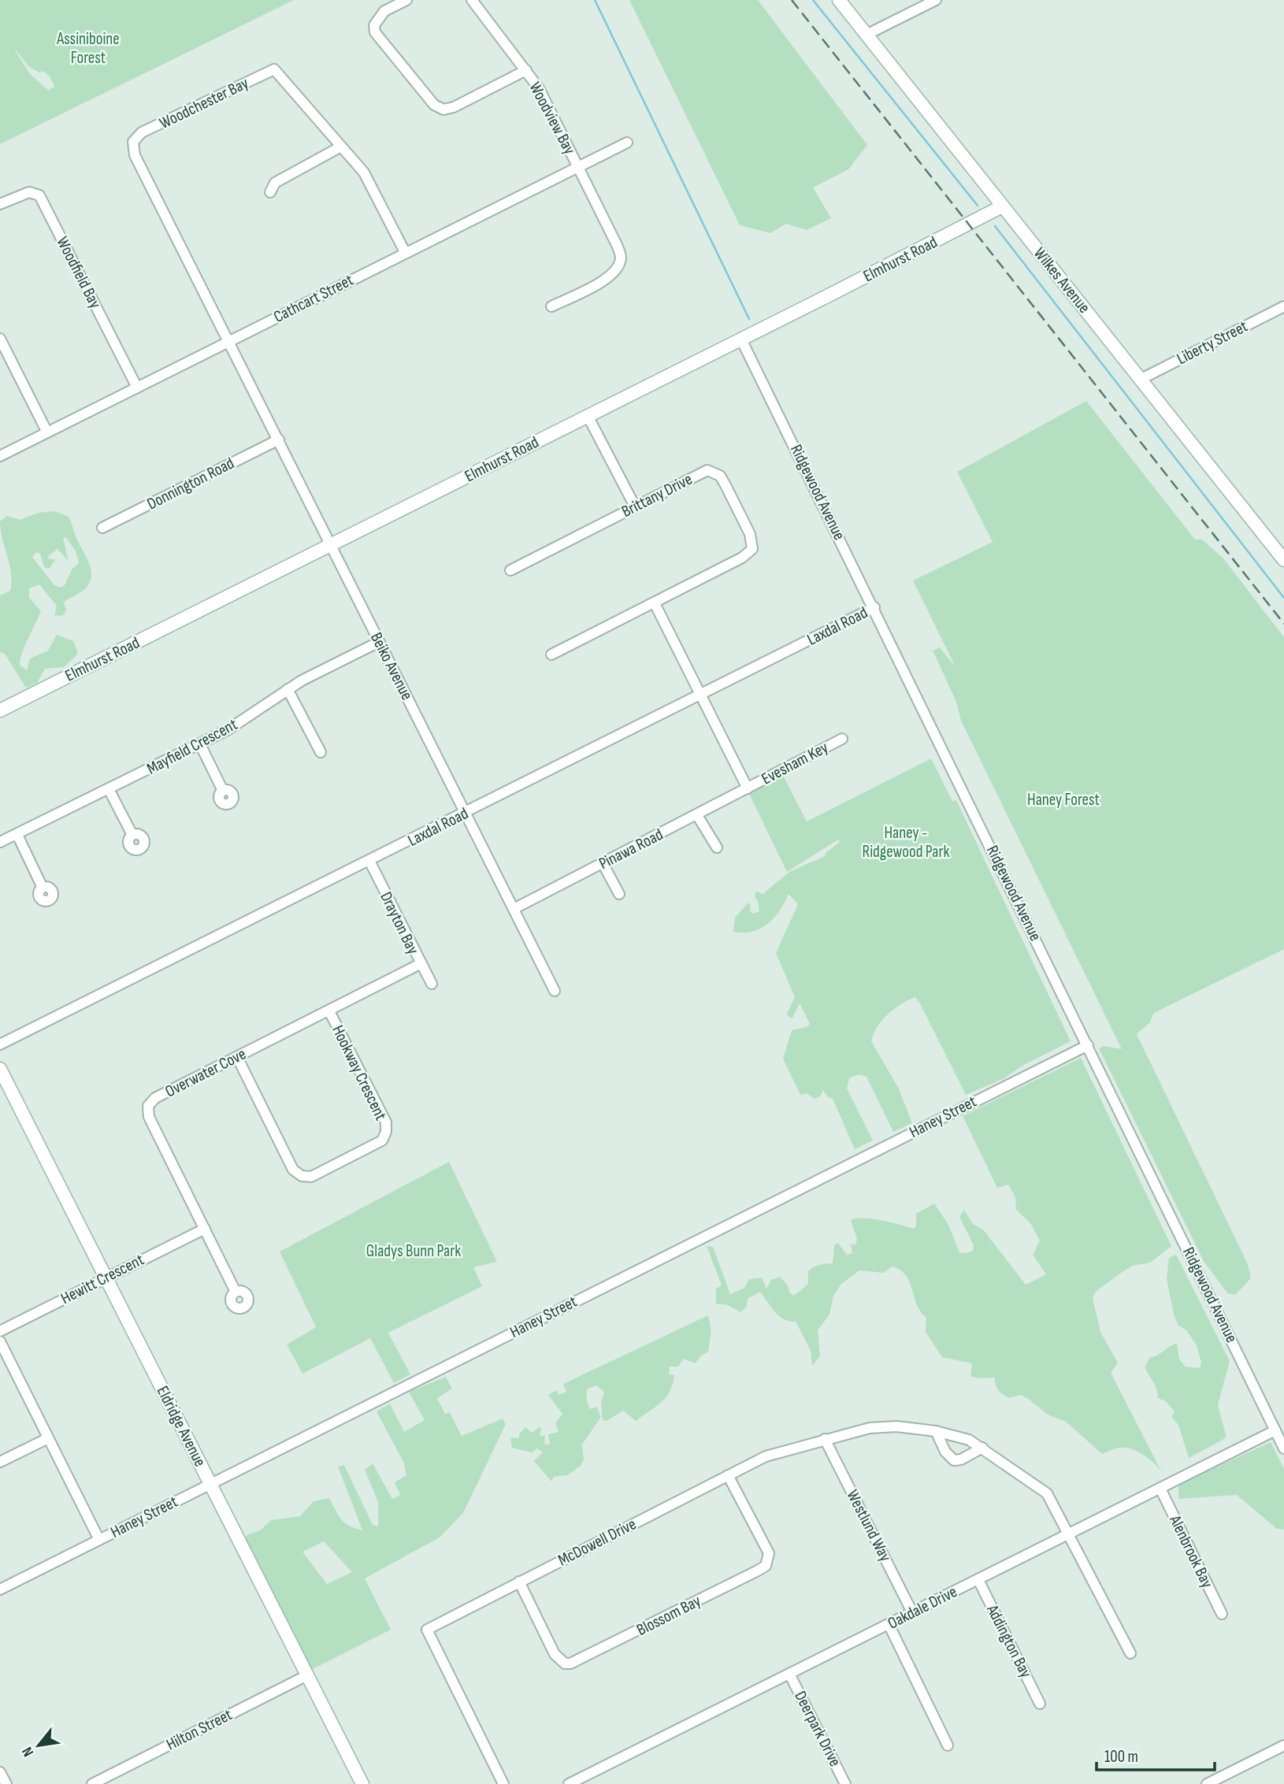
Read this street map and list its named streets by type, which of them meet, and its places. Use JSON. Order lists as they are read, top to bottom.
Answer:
{
  "streets": {
    "street": [
      "Woodchester Bay",
      "Woodview Bay",
      "Elmhurst Road",
      "Woodfield Bay",
      "Wilkes Avenue",
      "Cathcart Street",
      "Liberty Street",
      "Donnington Road",
      "Ridgewood Avenue",
      "Brittany Drive",
      "Laxdal Road",
      "Beiko Avenue",
      "Mayfield Crescent",
      "Evesham Key",
      "Pinawa Road",
      "Drayton Bay",
      "Overwater Cove",
      "Hookway Crescent",
      "Haney Street",
      "Hewitt Crescent",
      "Eldridge Avenue",
      "Westlund Way",
      "McDowell Drive",
      "Alenbrook Bay",
      "Oakdale Drive",
      "Blossom Bay",
      "Addington Bay",
      "Deerpark Drive",
      "Hilton Street"
    ]
  },
  "crossings": [
    ["Woodchester Bay", "Cathcart Street"],
    ["Woodchester Bay", "Beiko Avenue"],
    ["Woodview Bay", "Cathcart Street"],
    ["Elmhurst Road", "Wilkes Avenue"],
    ["Elmhurst Road", "Ridgewood Avenue"],
    ["Elmhurst Road", "Beiko Avenue"],
    ["Woodfield Bay", "Cathcart Street"],
    ["Wilkes Avenue", "Liberty Street"],
    ["Cathcart Street", "Beiko Avenue"],
    ["Donnington Road", "Beiko Avenue"],
    ["Ridgewood Avenue", "Laxdal Road"],
    ["Ridgewood Avenue", "Haney Street"],
    ["Ridgewood Avenue", "Oakdale Drive"],
    ["Laxdal Road", "Beiko Avenue"],
    ["Laxdal Road", "Drayton Bay"],
    ["Beiko Avenue", "Mayfield Crescent"],
    ["Beiko Avenue", "Pinawa Road"],
    ["Evesham Key", "Pinawa Road"],
    ["Drayton Bay", "Overwater Cove"],
    ["Overwater Cove", "Hookway Crescent"],
    ["Overwater Cove", "Hewitt Crescent"],
    ["Haney Street", "Eldridge Avenue"],
    ["Hewitt Crescent", "Eldridge Avenue"],
    ["Eldridge Avenue", "Hilton Street"],
    ["Westlund Way", "McDowell Drive"],
    ["Westlund Way", "Oakdale Drive"],
    ["McDowell Drive", "Oakdale Drive"],
    ["McDowell Drive", "Blossom Bay"],
    ["Alenbrook Bay", "Oakdale Drive"],
    ["Oakdale Drive", "Addington Bay"],
    ["Oakdale Drive", "Deerpark Drive"]
  ],
  "parks": [
    "Assiniboine Forest",
    "Haney Forest",
    "Haney - Ridgewood Park",
    "Gladys Bunn Park"
  ],
  "scale_bar": "100 m",
  "north": "bottom left"
}
